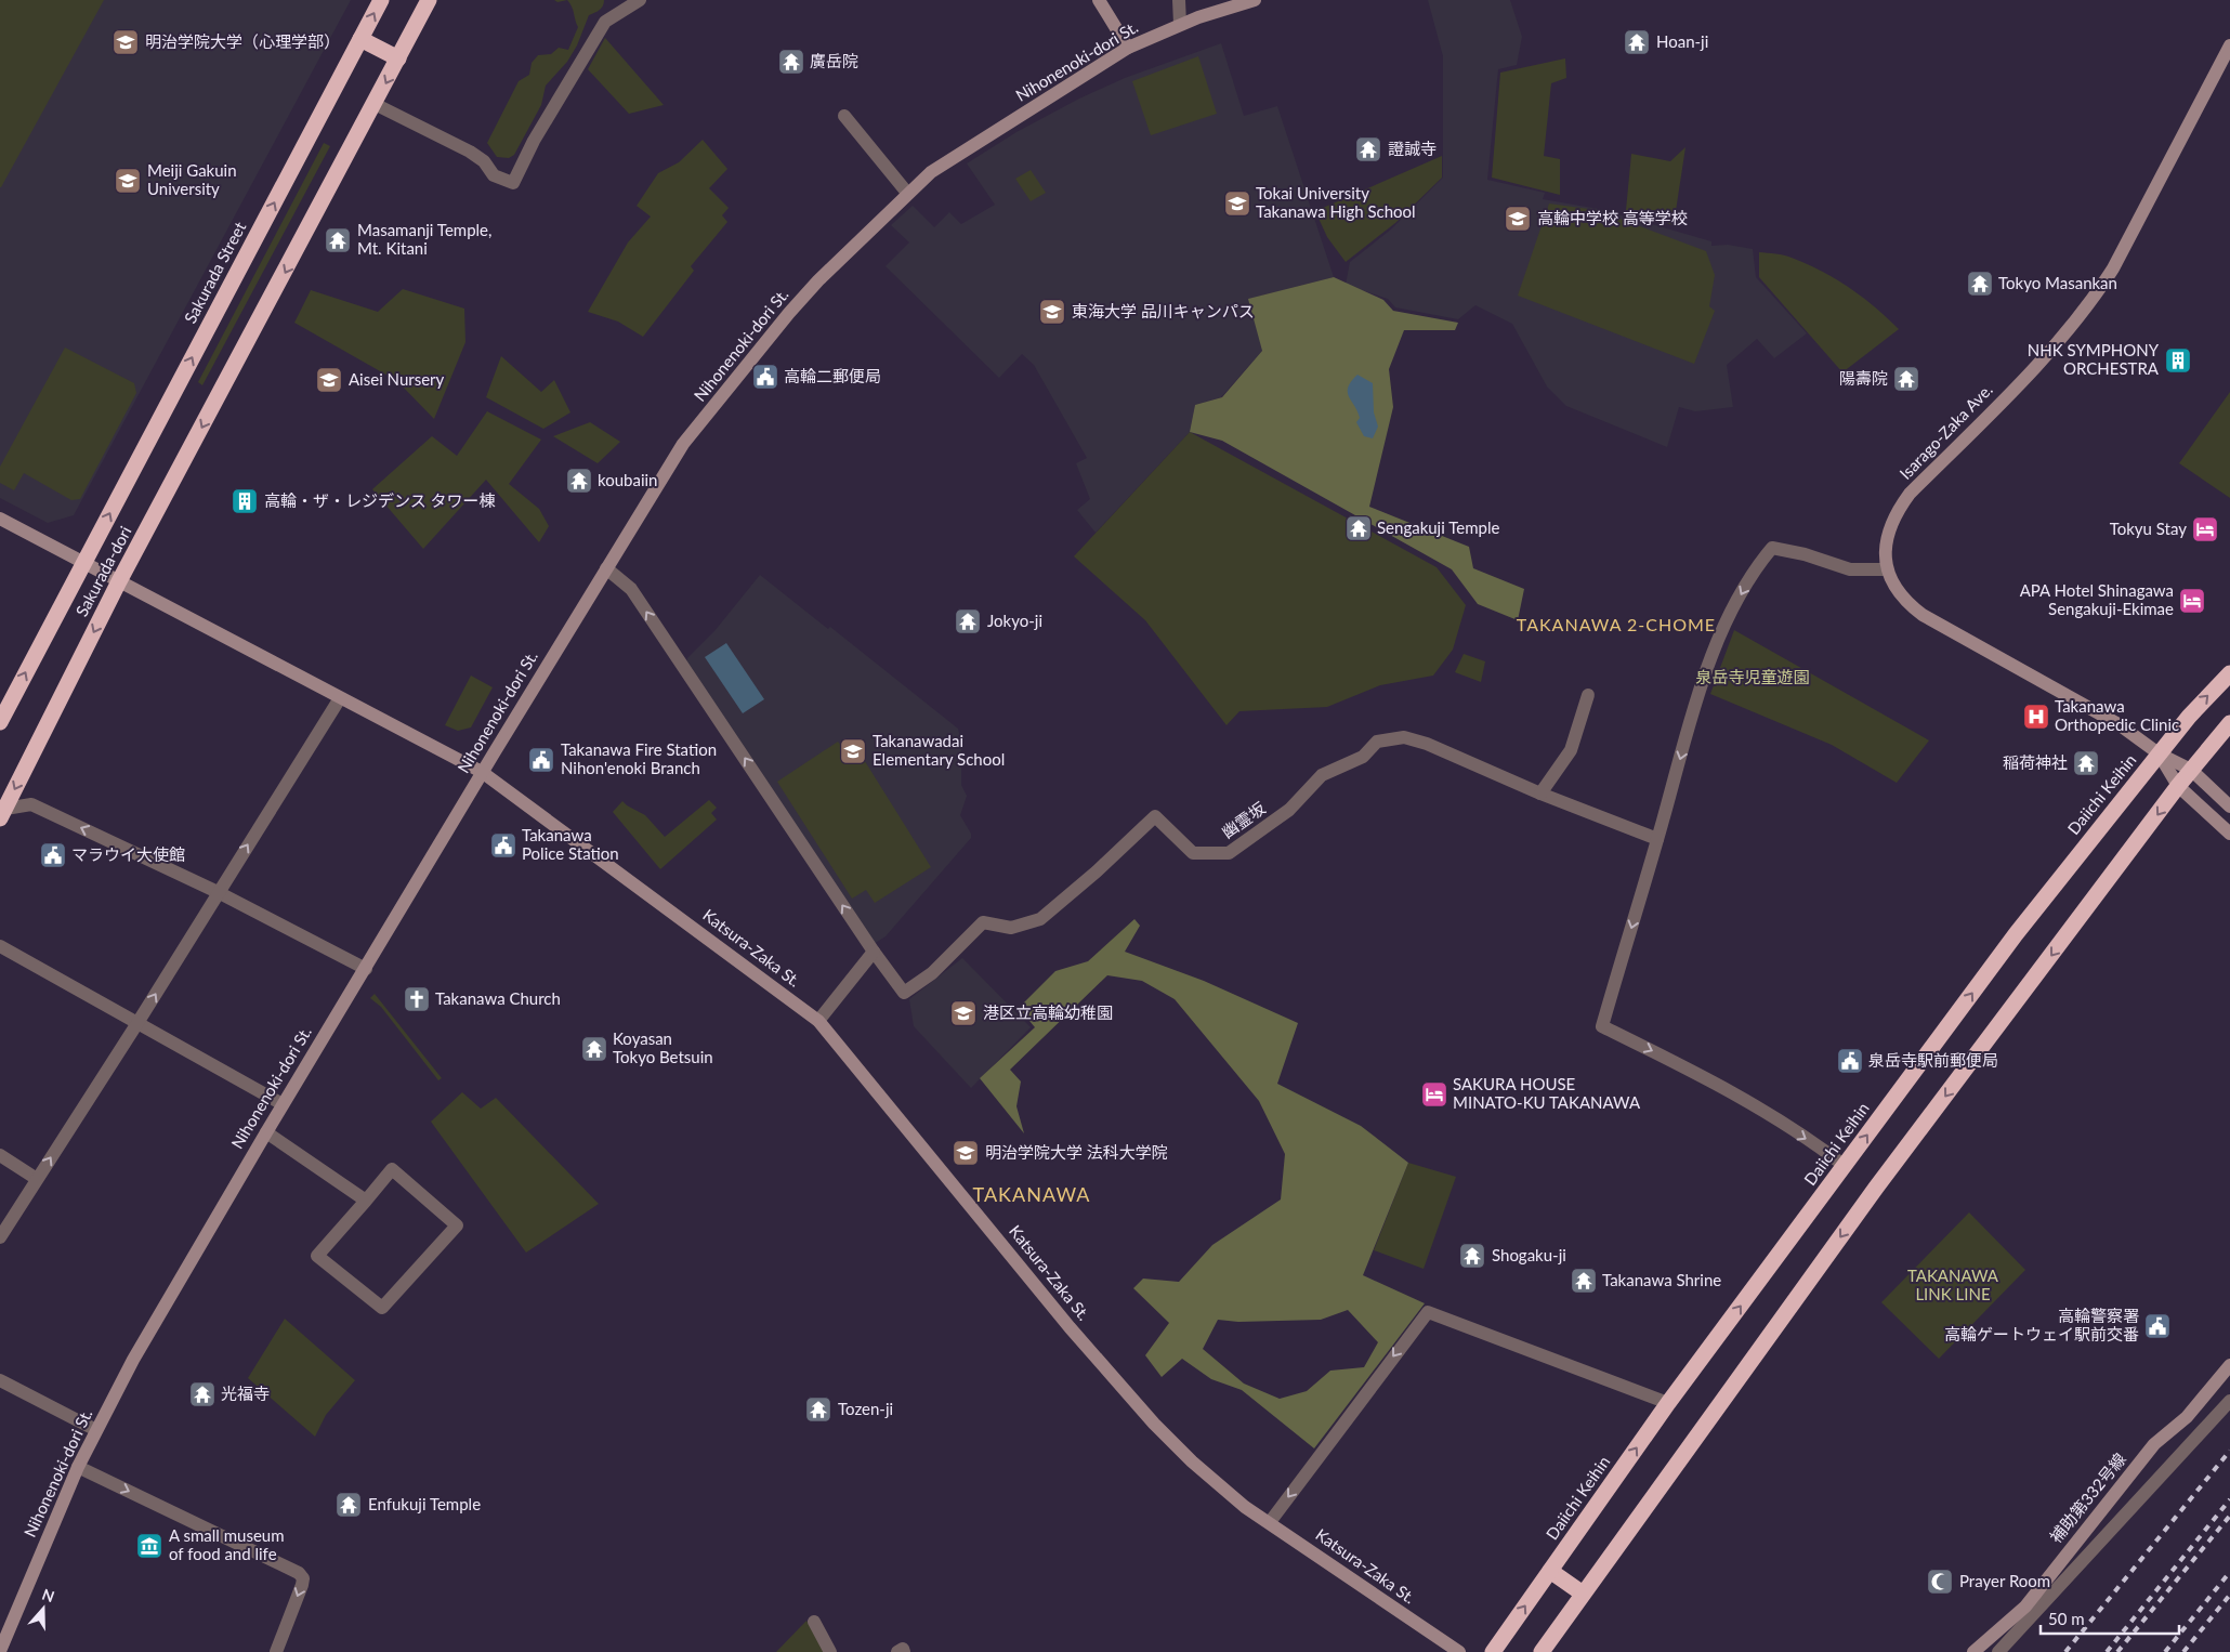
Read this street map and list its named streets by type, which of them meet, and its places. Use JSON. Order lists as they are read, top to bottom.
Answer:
{
  "streets": {
    "highway": ["Sakurada Street", "Sakurada-dori", "Daiichi Keihin"],
    "street": [
      "Nihonenoki-dori St.",
      "Isarago-Zaka Ave.",
      "幽霊坂",
      "Katsura-Zaka St.",
      "補助第332号線"
    ]
  },
  "crossings": [
    ["Nihonenoki-dori St.", "Katsura-Zaka St."],
    ["Sakurada Street", "Sakurada-dori"],
    ["Sakurada Street", "Katsura-Zaka St."],
    ["Isarago-Zaka Ave.", "Daiichi Keihin"],
    ["Sakurada-dori", "Katsura-Zaka St."]
  ],
  "one_way": ["Sakurada Street"],
  "districts": ["TAKANAWA 2-CHOME", "TAKANAWA"],
  "parks": ["泉岳寺児童遊園", "TAKANAWA LINK LINE"],
  "places": {
    "school or university": [
      "明治学院大学（心理学部）",
      "Meiji Gakuin University",
      "Tokai University Takanawa High School",
      "高輪中学校 高等学校",
      "東海大学 品川キャンパス",
      "Aisei Nursery",
      "Takanawadai Elementary School",
      "港区立高輪幼稚園",
      "明治学院大学 法科大学院"
    ],
    "temple": [
      "Hoan-ji",
      "廣岳院",
      "證誠寺",
      "Masamanji Temple, Mt. Kitani",
      "Tokyo Masankan",
      "陽壽院",
      "koubaiin",
      "Sengakuji Temple",
      "Jokyo-ji",
      "稲荷神社",
      "Koyasan Tokyo Betsuin",
      "Shogaku-ji",
      "Takanawa Shrine",
      "光福寺",
      "Tozen-ji",
      "Enfukuji Temple"
    ],
    "building": ["NHK SYMPHONY ORCHESTRA", "高輪・ザ・レジデンス タワー棟"],
    "public building": [
      "高輪二郵便局",
      "Takanawa Fire Station Nihon'enoki Branch",
      "Takanawa Police Station",
      "マラウイ大使館",
      "泉岳寺駅前郵便局",
      "高輪警察署 高輪ゲートウェイ駅前交番"
    ],
    "hotel": ["Tokyu Stay", "APA Hotel Shinagawa Sengakuji-Ekimae", "SAKURA HOUSE MINATO-KU TAKANAWA"],
    "hospital": ["Takanawa Orthopedic Clinic"],
    "church": ["Takanawa Church"],
    "museum": ["A small museum of food and life"],
    "mosque": ["Prayer Room"]
  },
  "scale_bar": "50 m",
  "north": "top"
}
